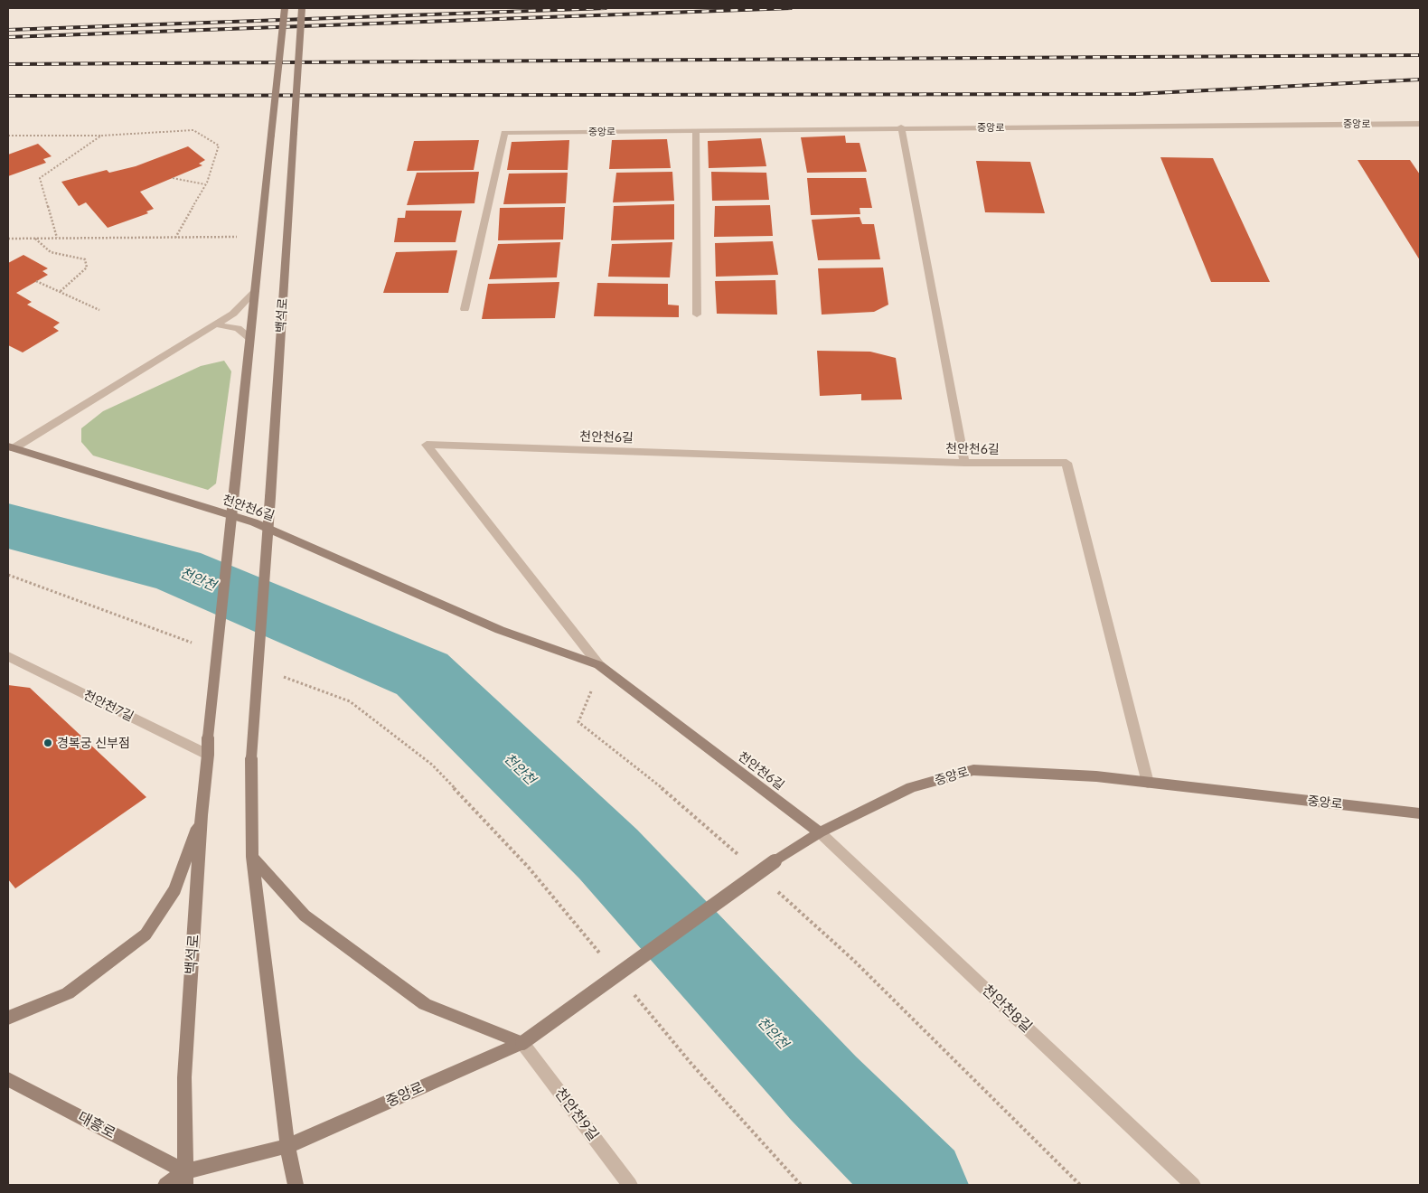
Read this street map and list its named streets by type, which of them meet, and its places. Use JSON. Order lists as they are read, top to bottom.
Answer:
{
  "streets": {
    "main road": [
      "중앙로",
      "백석로",
      "천안천6길",
      "대흥로"
    ],
    "street": ["천안천7길", "천안천8길", "천안천9길"]
  },
  "crossings": [
    ["중앙로", "백석로"],
    ["중앙로", "천안천6길"],
    ["중앙로", "천안천8길"],
    ["중앙로", "천안천9길"],
    ["중앙로", "대흥로"],
    ["백석로", "천안천7길"],
    ["백석로", "대흥로"],
    ["천안천6길", "천안천8길"]
  ],
  "water": ["천안천"],
  "places": ["경복궁 신부점"]
}
